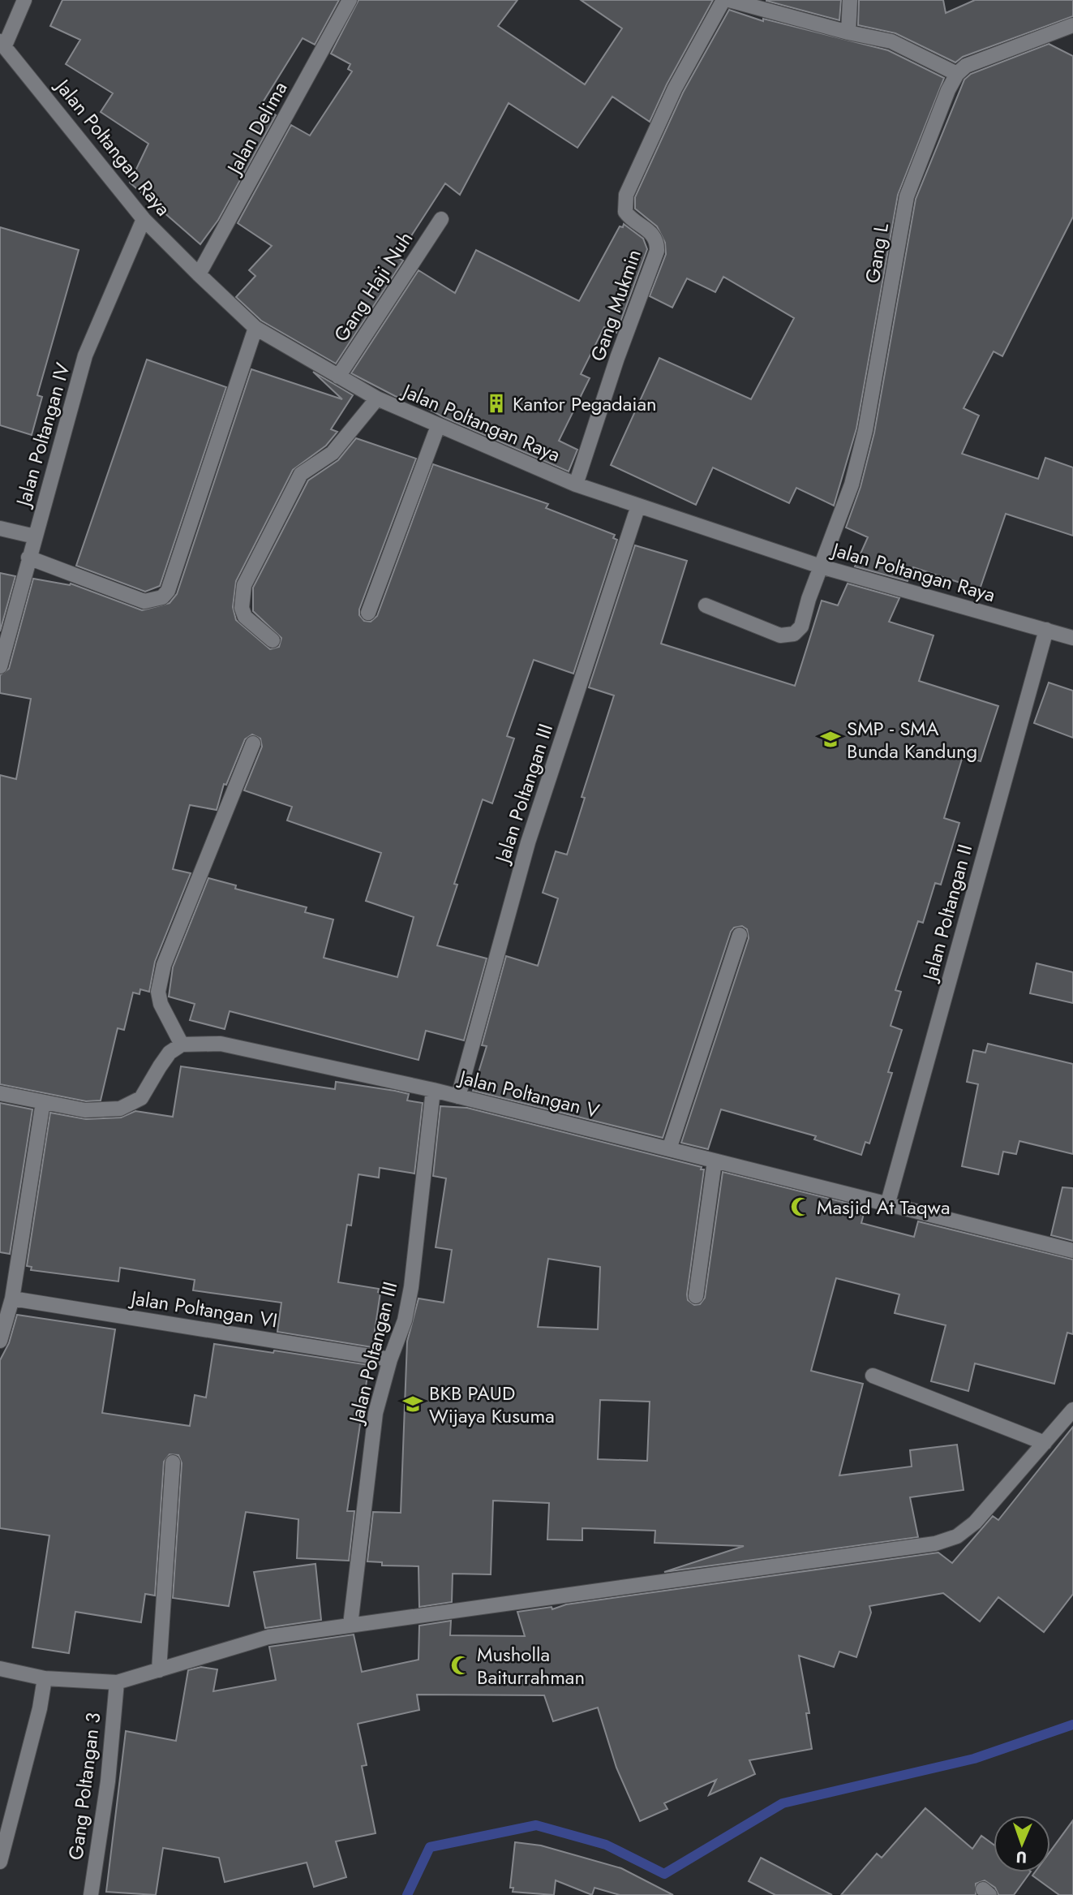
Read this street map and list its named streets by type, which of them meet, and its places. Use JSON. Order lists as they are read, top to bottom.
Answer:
{
  "streets": {
    "street": [
      "Jalan Delima",
      "Jalan Poltangan Raya",
      "Gang L",
      "Gang Haji Nuh",
      "Gang Mukmin",
      "Jalan Poltangan IV",
      "Jalan Poltangan III",
      "Jalan Poltangan II",
      "Jalan Poltangan V",
      "Jalan Poltangan VI",
      "Gang Poltangan 3"
    ]
  },
  "crossings": [
    ["Jalan Delima", "Jalan Poltangan Raya"],
    ["Jalan Poltangan Raya", "Gang L"],
    ["Jalan Poltangan Raya", "Gang Haji Nuh"],
    ["Jalan Poltangan Raya", "Gang Mukmin"],
    ["Jalan Poltangan Raya", "Jalan Poltangan IV"],
    ["Jalan Poltangan Raya", "Jalan Poltangan III"],
    ["Jalan Poltangan Raya", "Jalan Poltangan II"],
    ["Jalan Poltangan III", "Jalan Poltangan V"],
    ["Jalan Poltangan III", "Jalan Poltangan VI"],
    ["Jalan Poltangan II", "Jalan Poltangan V"]
  ],
  "places": {
    "building": ["Kantor Pegadaian"],
    "school or university": ["SMP - SMA Bunda Kandung", "BKB PAUD Wijaya Kusuma"],
    "mosque": ["Masjid At Taqwa", "Musholla Baiturrahman"]
  },
  "north": "bottom"
}
